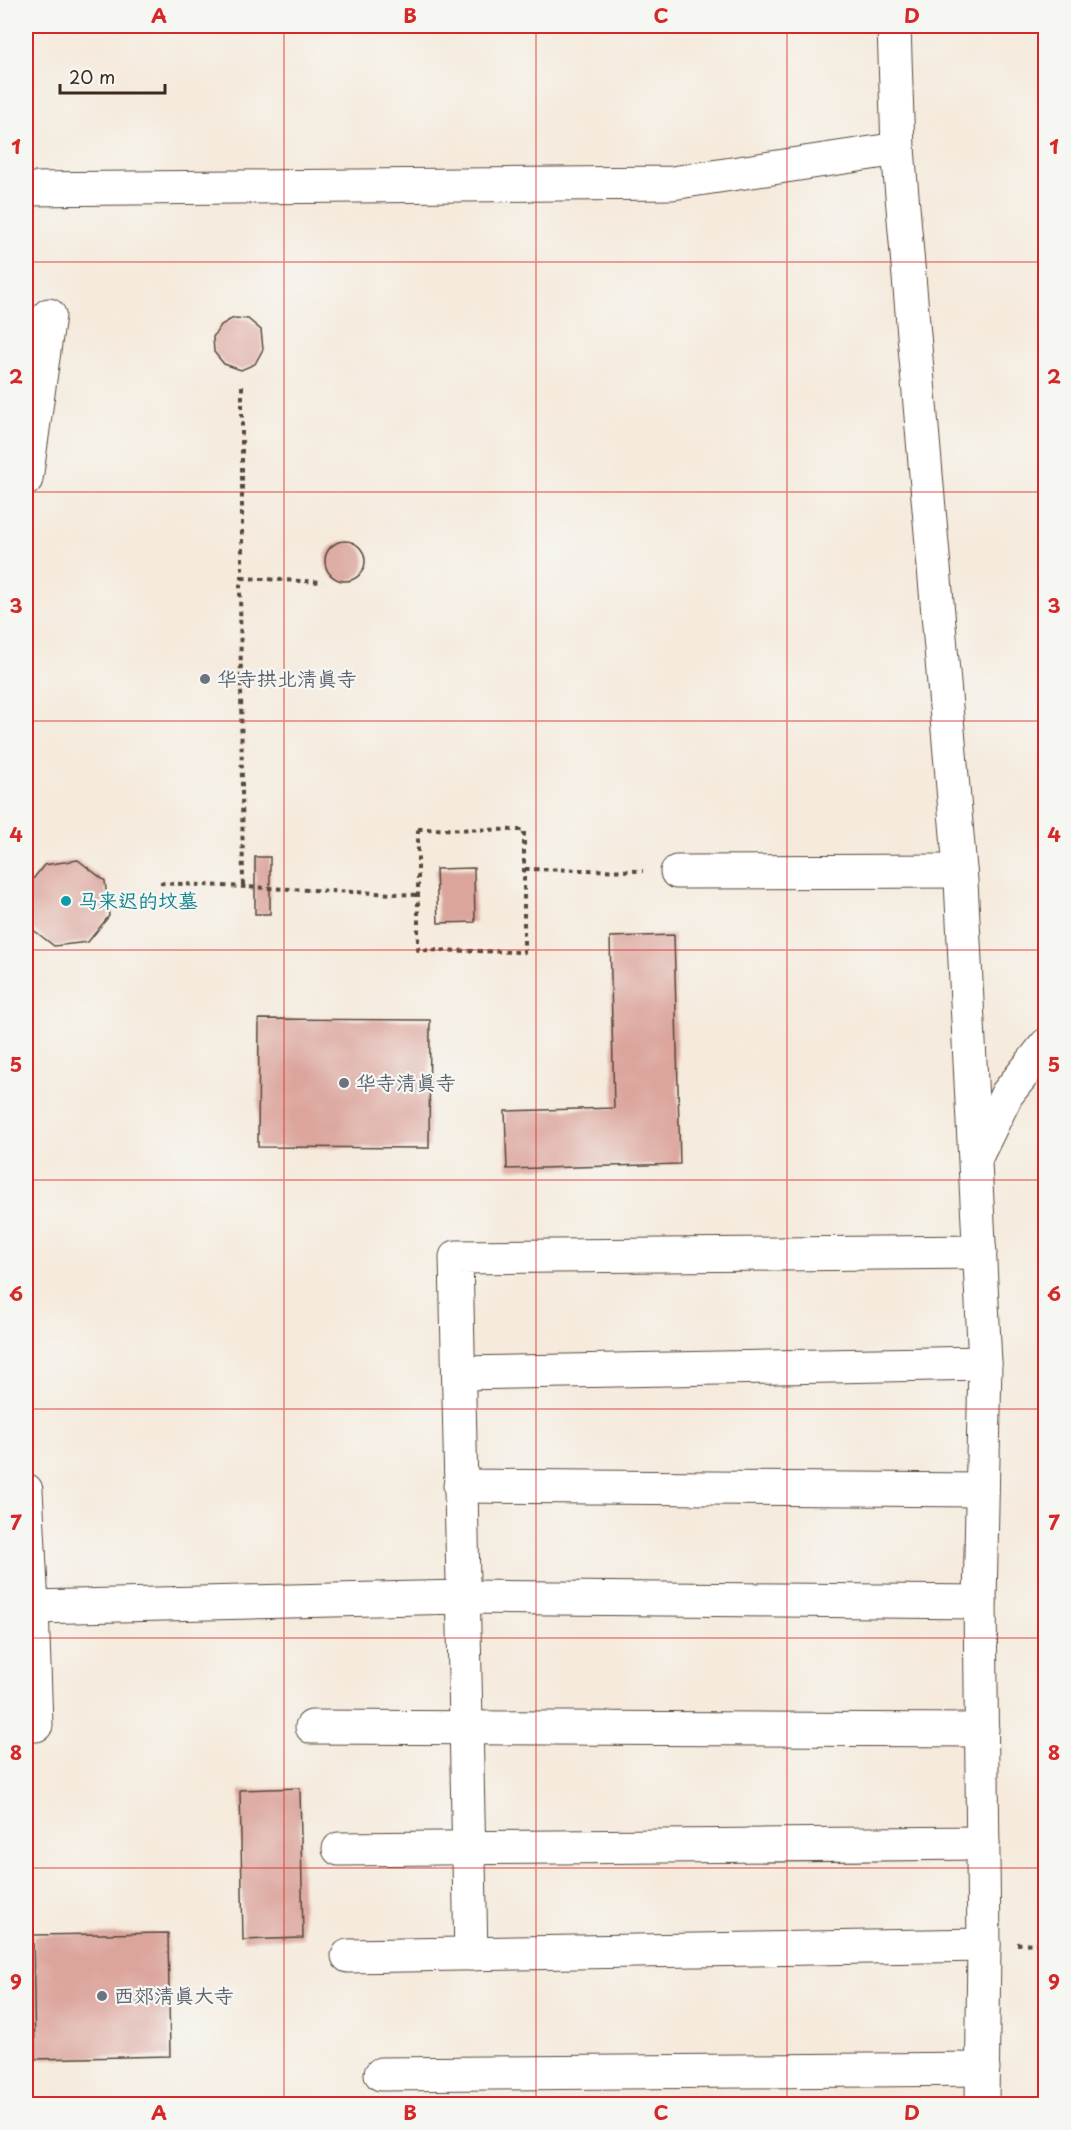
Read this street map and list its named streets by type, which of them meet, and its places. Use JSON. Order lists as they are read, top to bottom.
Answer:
{
  "places": [
    "华寺拱北清真寺",
    "马来迟的坟墓",
    "华寺清真寺",
    "西郊清真大寺"
  ],
  "scale_bar": "20 m",
  "grid": {
    "columns": [
      "A",
      "B",
      "C",
      "D"
    ],
    "rows": [
      "1",
      "2",
      "3",
      "4",
      "5",
      "6",
      "7",
      "8",
      "9"
    ]
  }
}
